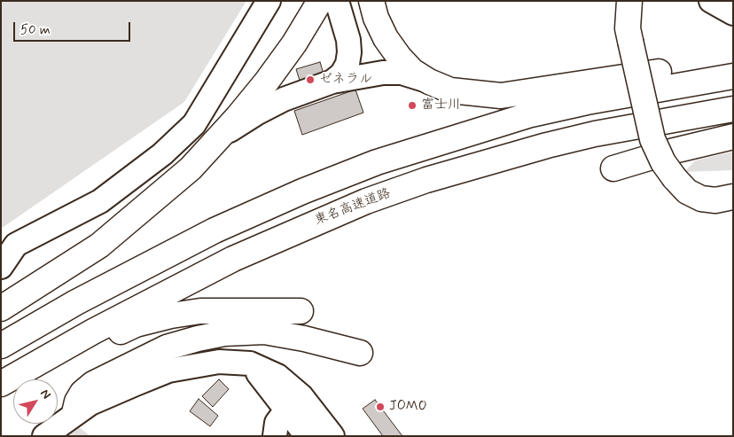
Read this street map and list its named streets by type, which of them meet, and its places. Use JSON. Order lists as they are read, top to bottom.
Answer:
{
  "streets": {
    "highway": ["東名高速道路"]
  },
  "places": ["ゼネラル", "富士川", "JOMO"],
  "scale_bar": "50 m",
  "north": "top right"
}
